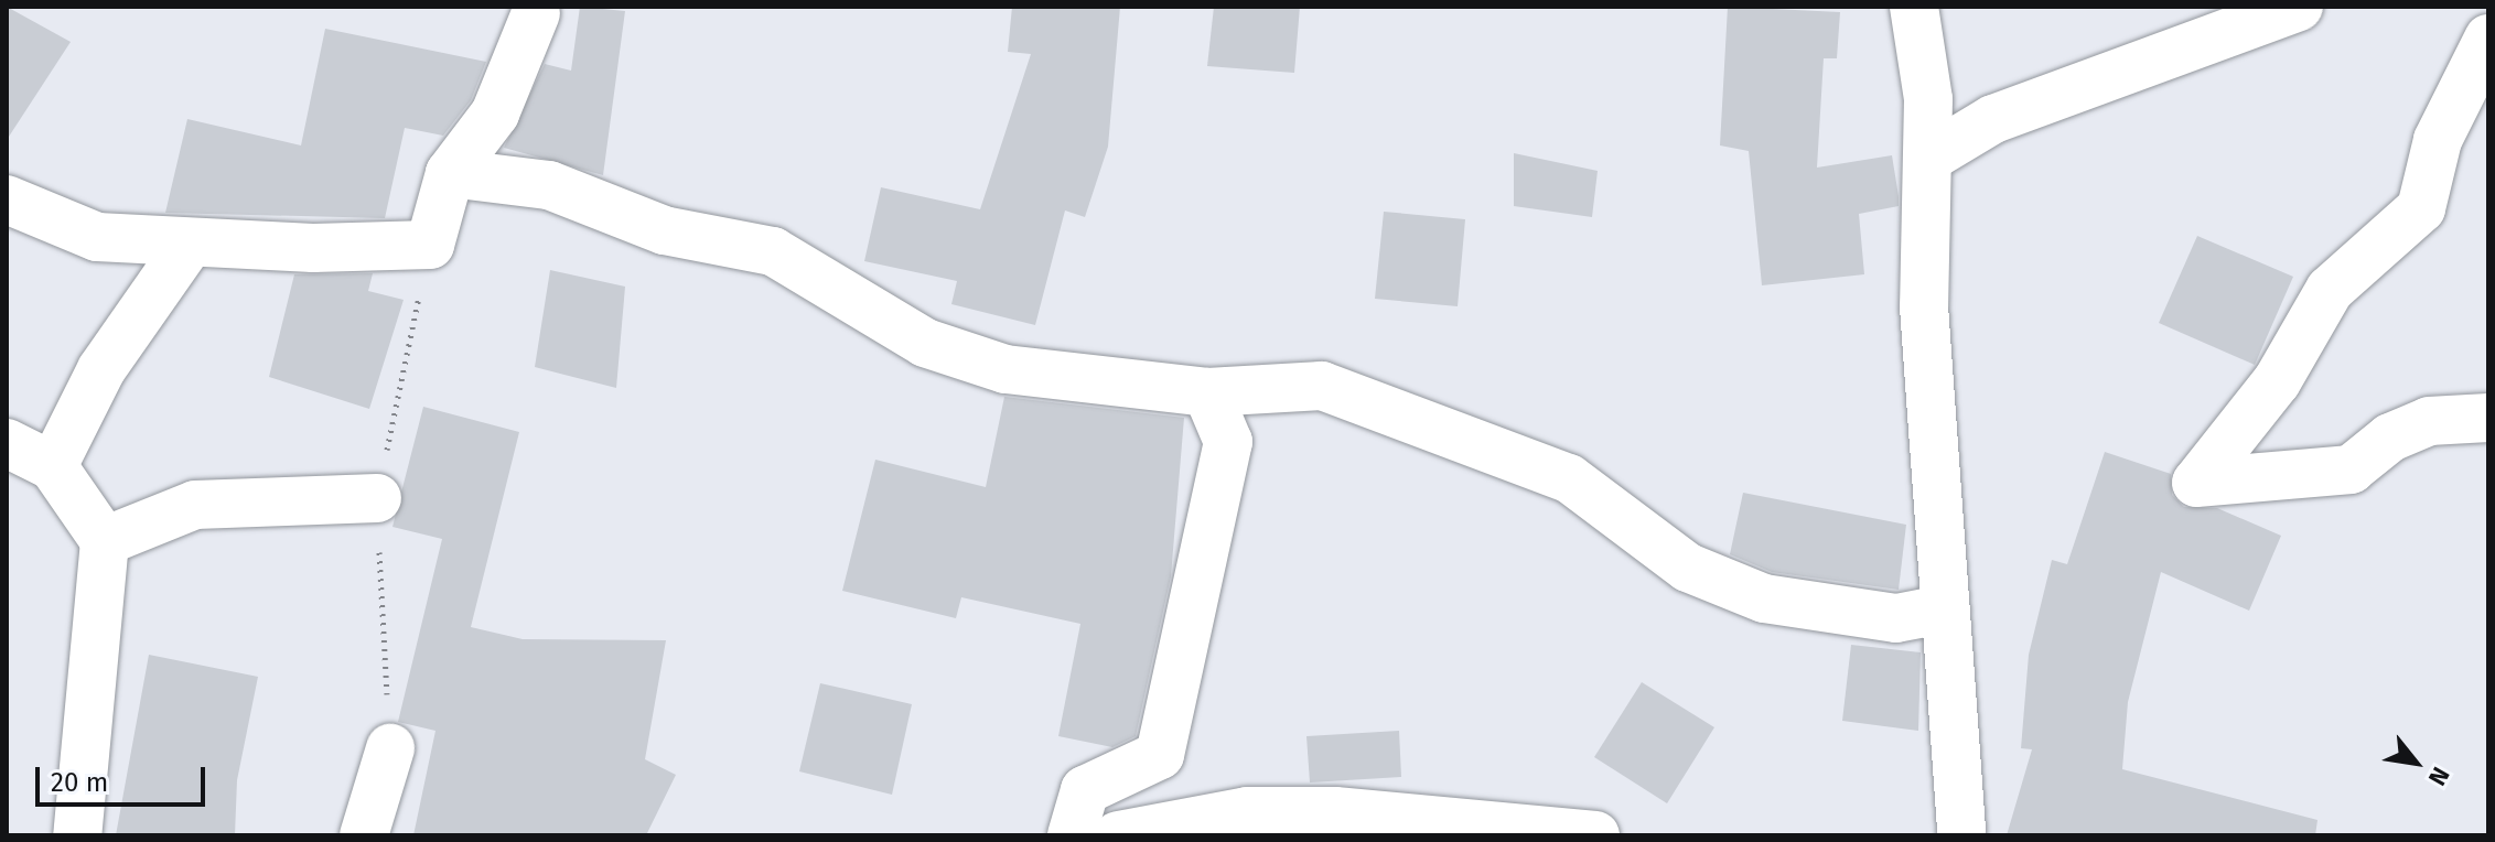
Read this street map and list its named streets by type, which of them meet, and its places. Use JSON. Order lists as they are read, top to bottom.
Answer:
{
  "scale_bar": "20 m",
  "north": "bottom right"
}
